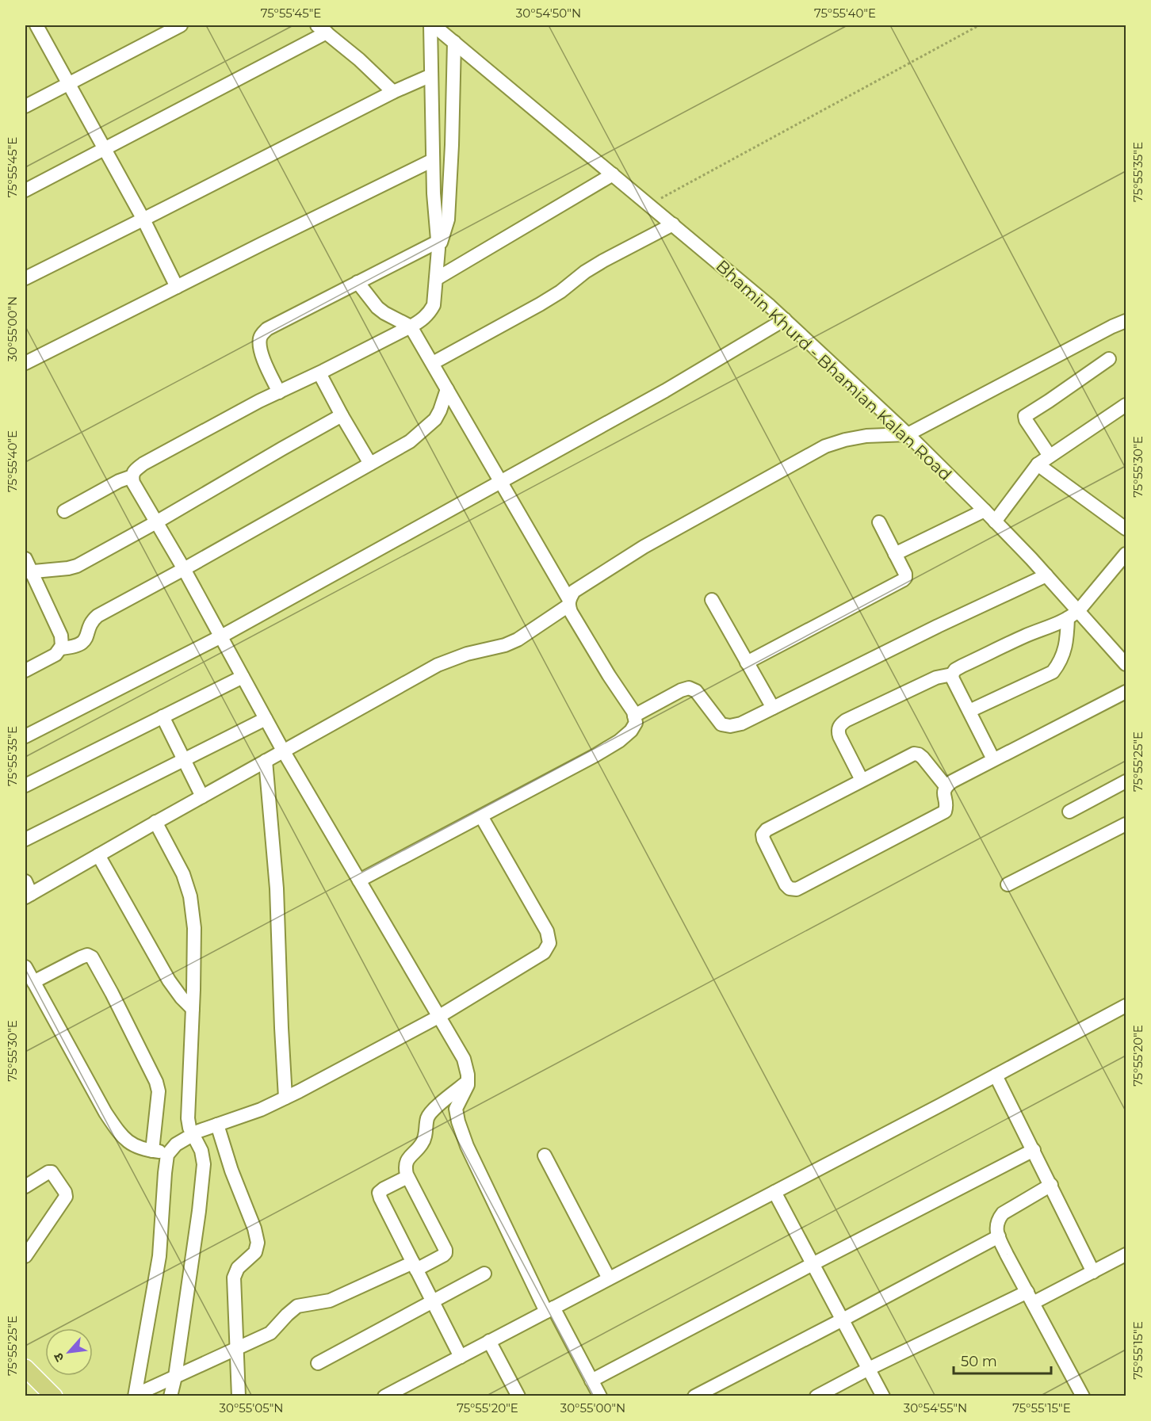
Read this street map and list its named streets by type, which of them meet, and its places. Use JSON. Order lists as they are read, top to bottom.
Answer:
{
  "streets": {
    "street": ["Bhamin Khurd - Bhamian Kalan Road"]
  },
  "scale_bar": "50 m",
  "north": "bottom left",
  "coordinates": [
    "75°55'45\"E",
    "30°54'50\"N",
    "75°55'40\"E",
    "75°55'35\"E",
    "30°55'00\"N",
    "75°55'30\"E",
    "75°55'25\"E",
    "75°55'20\"E",
    "75°55'15\"E",
    "30°55'05\"N",
    "30°54'55\"N"
  ]
}
